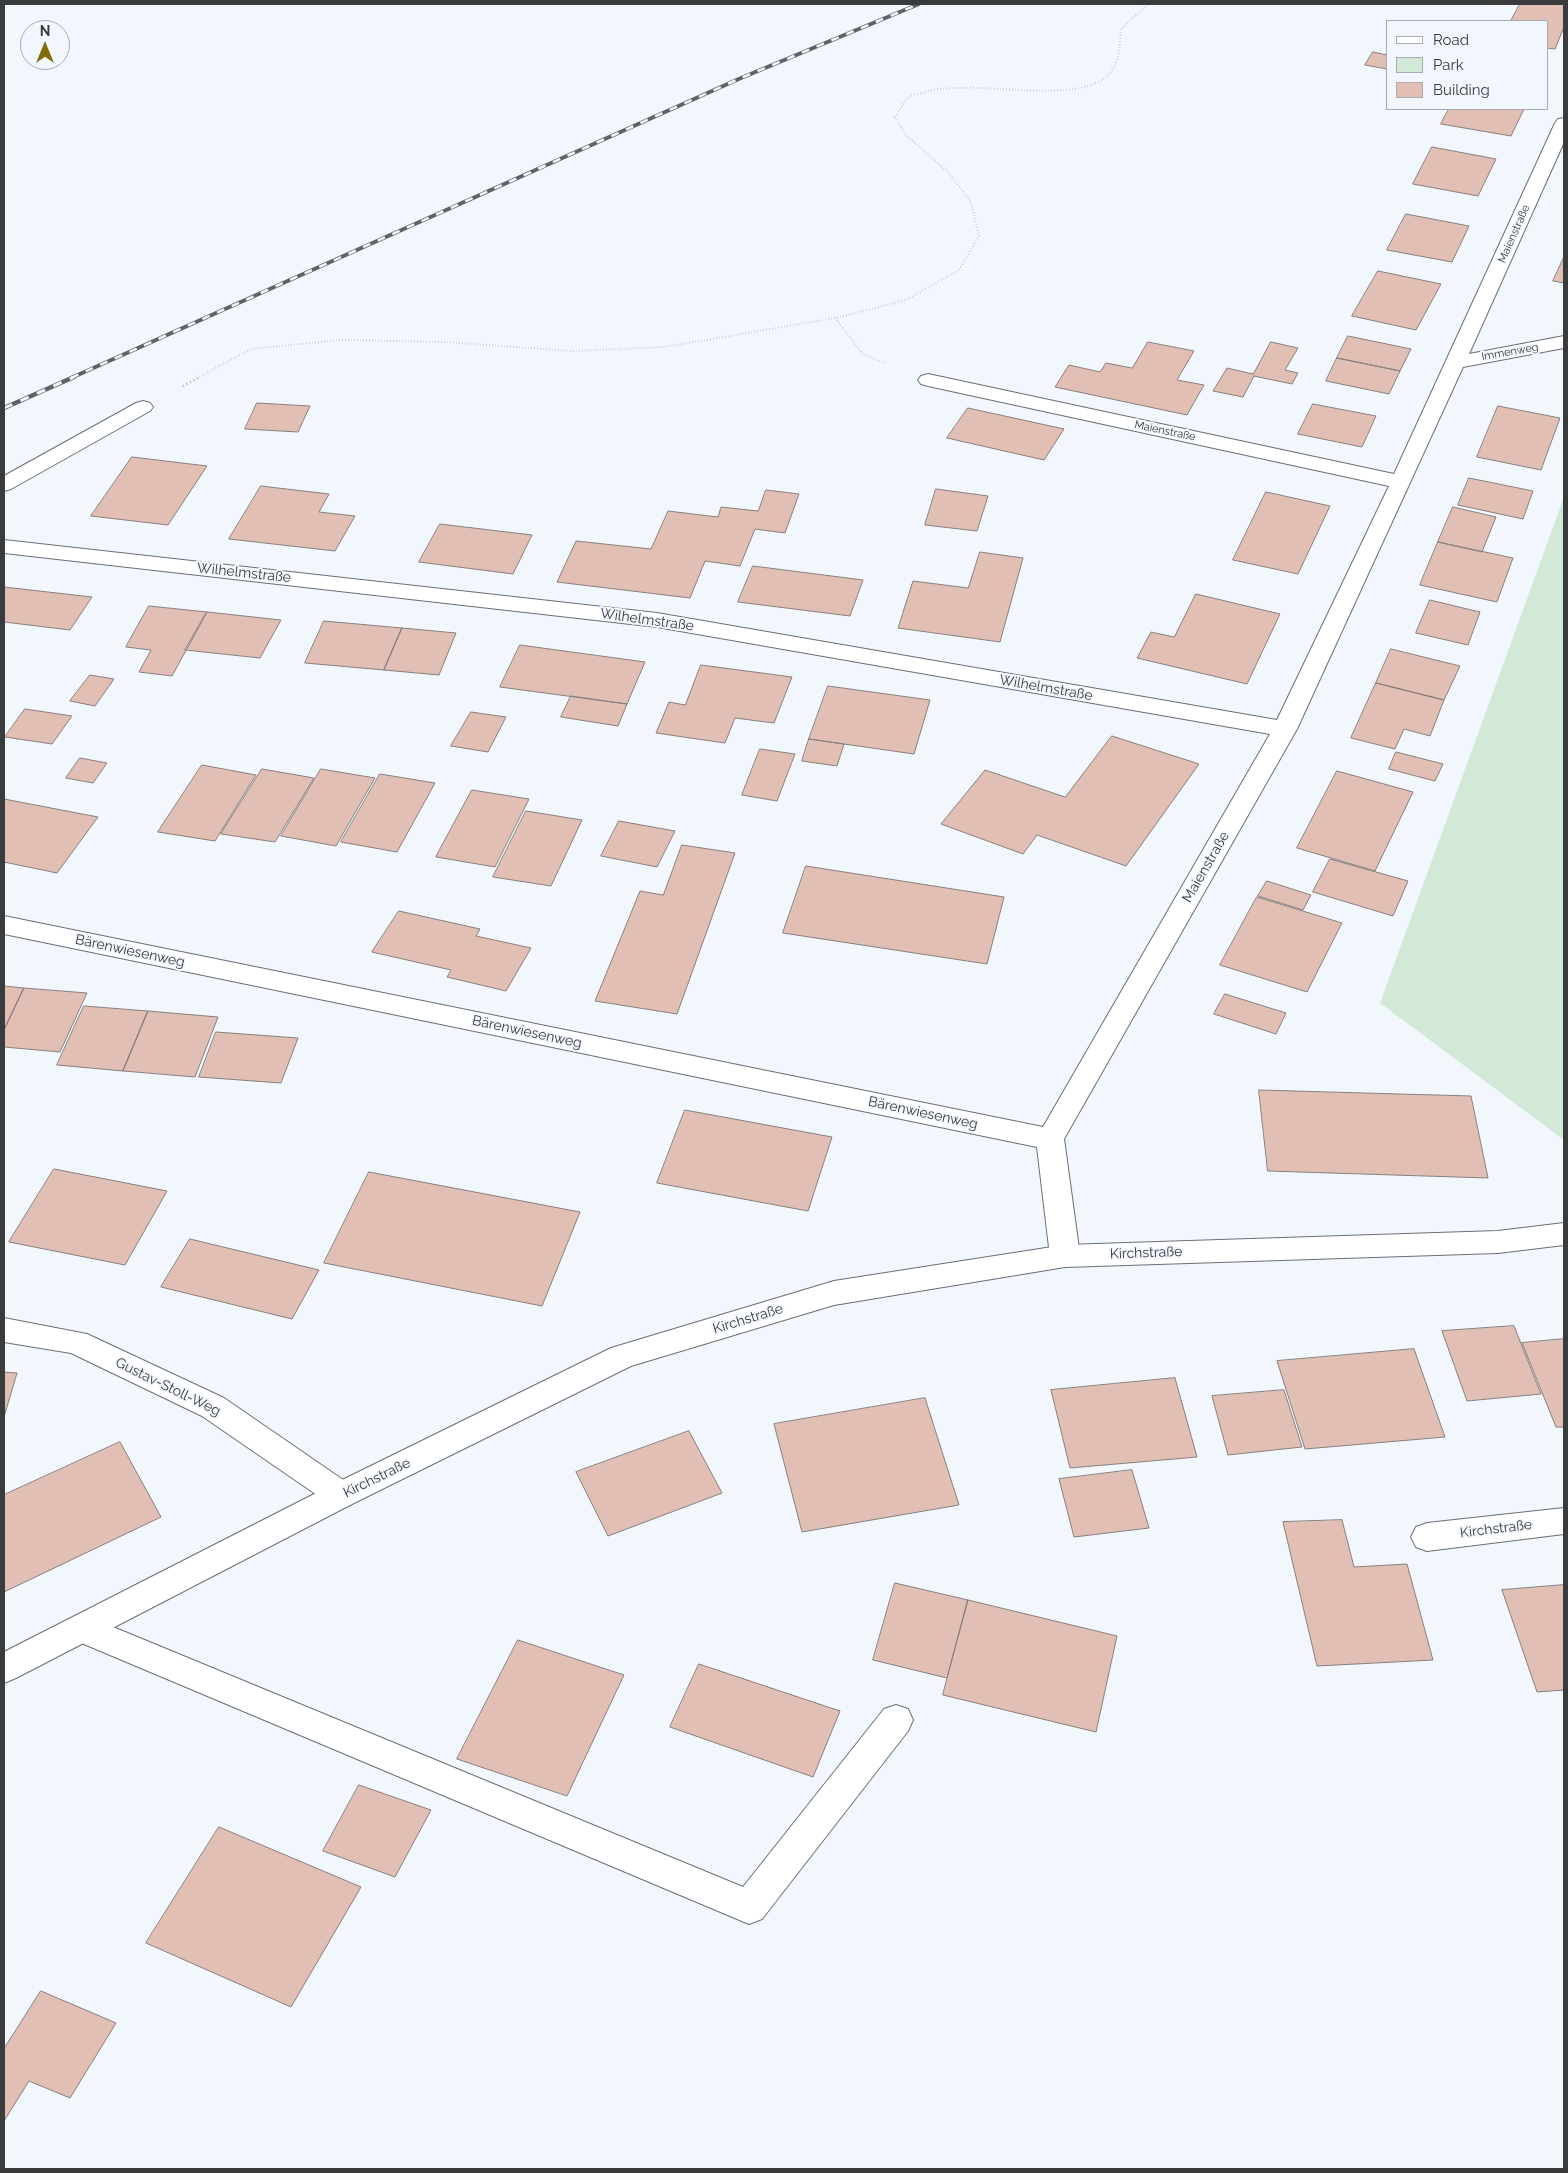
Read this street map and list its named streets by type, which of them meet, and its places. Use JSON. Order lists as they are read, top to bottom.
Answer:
{
  "streets": {
    "street": [
      "Maienstraße",
      "Immenweg",
      "Wilhelmstraße",
      "Bärenwiesenweg",
      "Kirchstraße",
      "Gustav-Stoll-Weg"
    ]
  },
  "crossings": [
    ["Maienstraße", "Immenweg"],
    ["Maienstraße", "Wilhelmstraße"],
    ["Maienstraße", "Bärenwiesenweg"],
    ["Kirchstraße", "Gustav-Stoll-Weg"]
  ],
  "legend": ["Road", "Park", "Building"],
  "north": "top"
}
